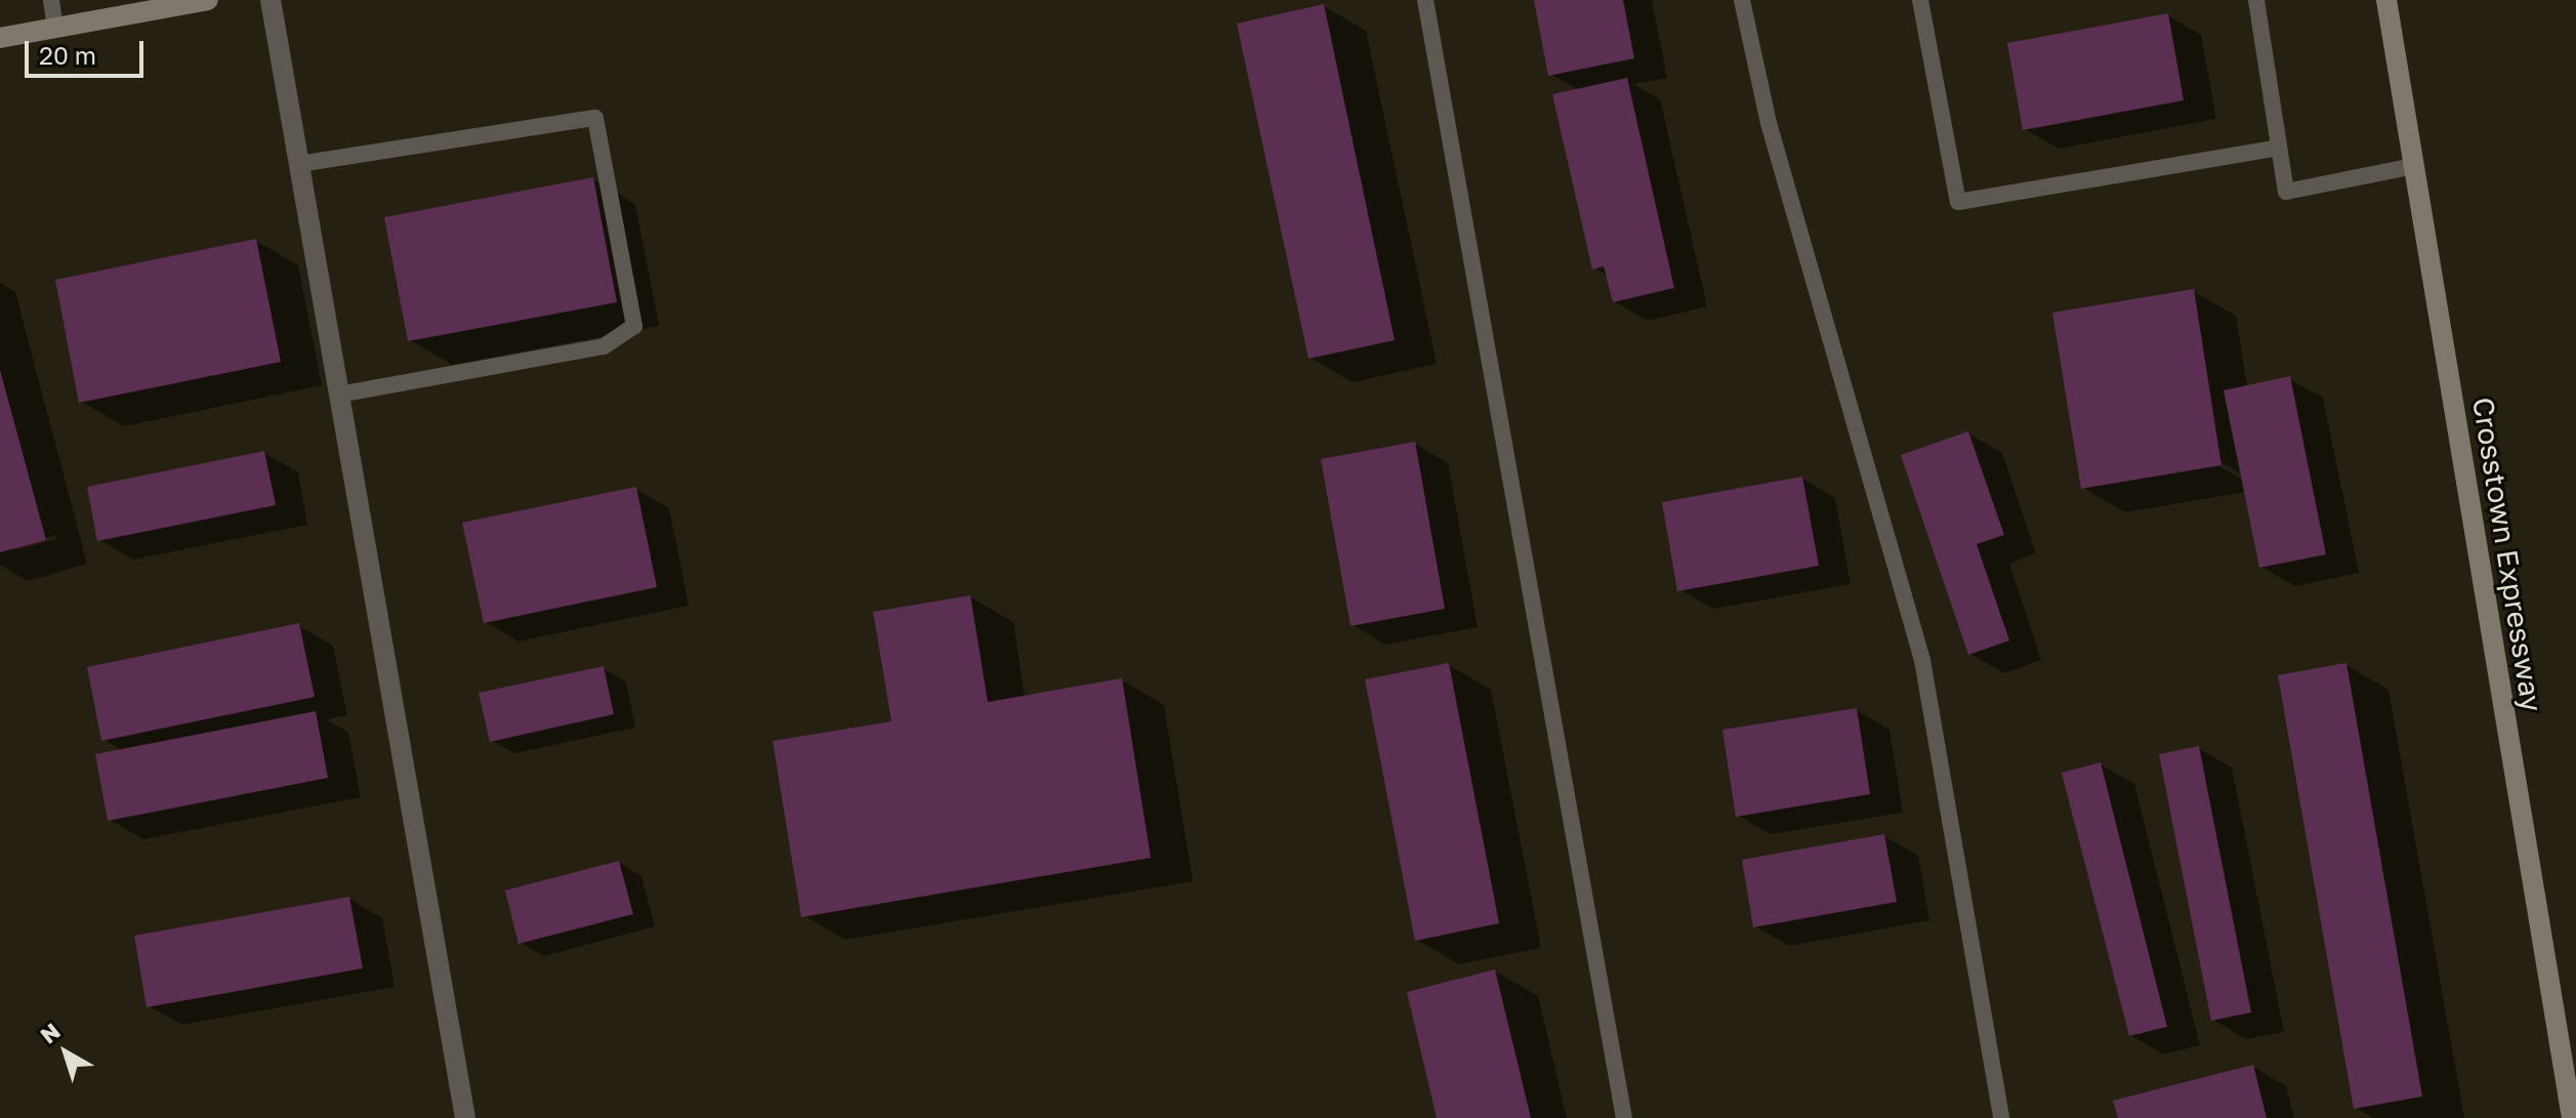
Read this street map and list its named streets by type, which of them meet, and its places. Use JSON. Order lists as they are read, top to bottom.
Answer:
{
  "streets": {
    "main road": ["Crosstown Expressway"]
  },
  "scale_bar": "20 m",
  "north": "top left"
}
